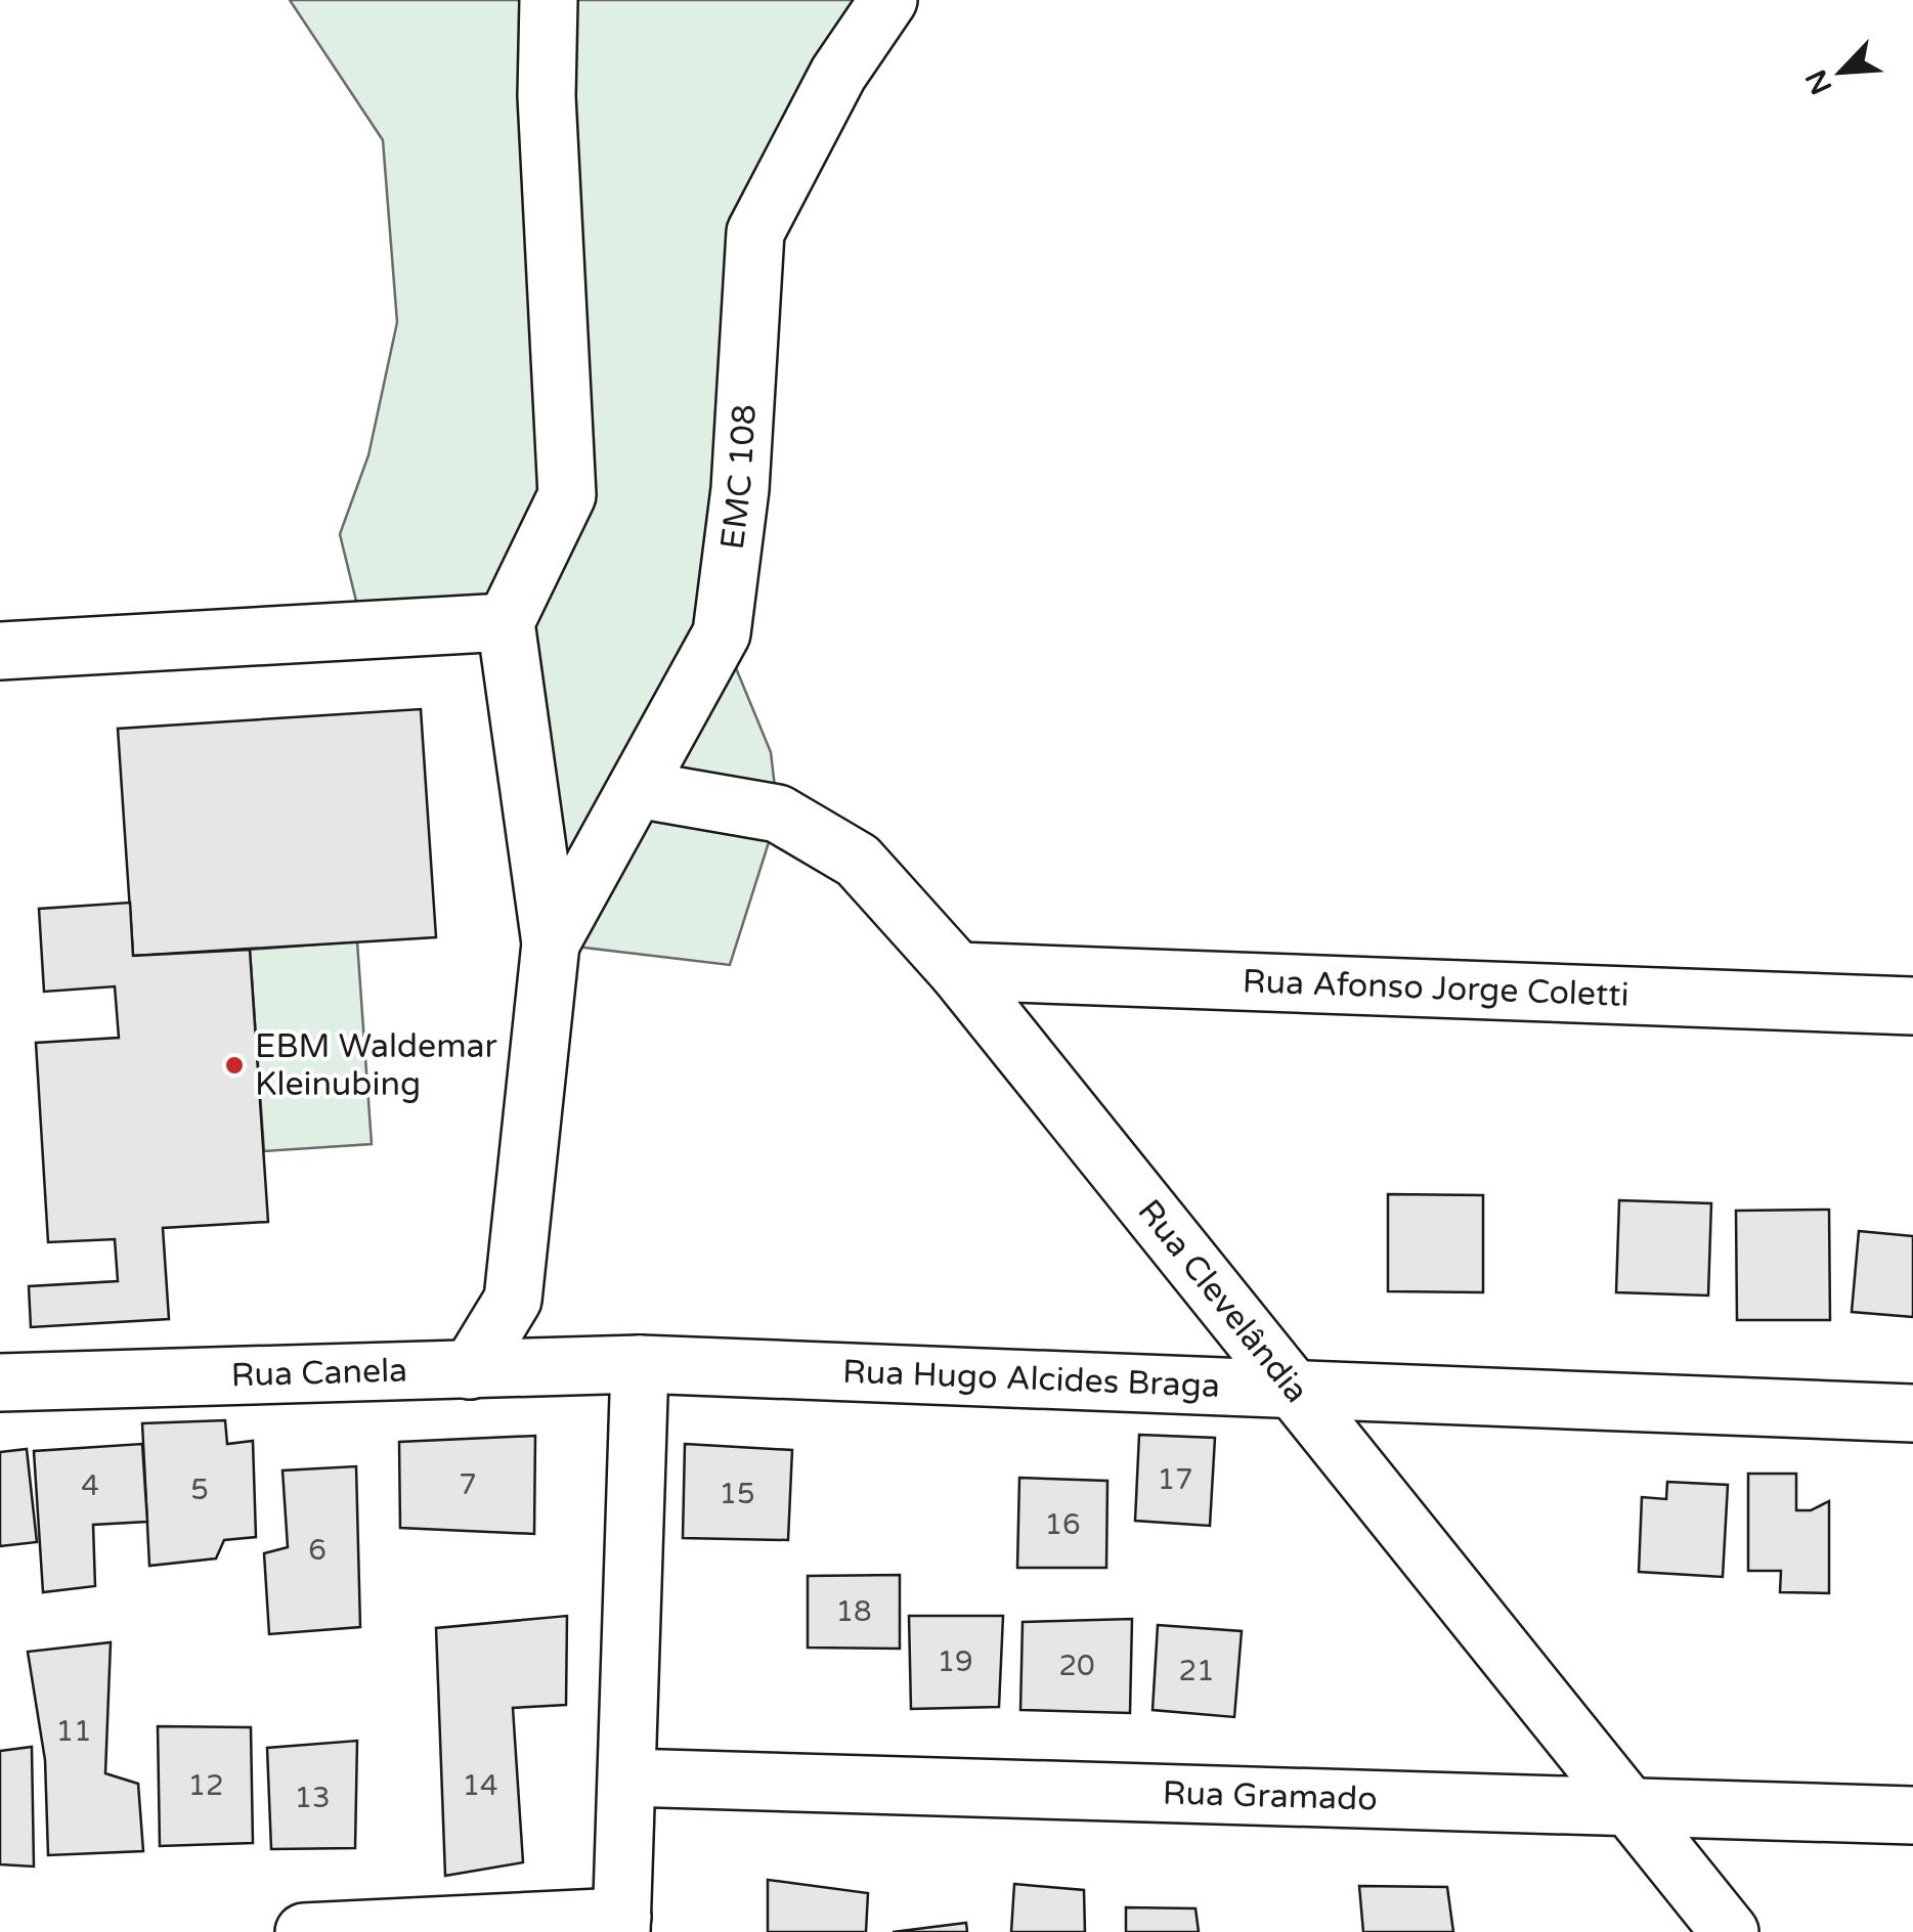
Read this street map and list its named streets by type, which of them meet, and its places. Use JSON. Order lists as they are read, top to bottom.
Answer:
{
  "streets": {
    "street": [
      "EMC 108",
      "Rua Afonso Jorge Coletti",
      "Rua Clevelândia",
      "Rua Canela",
      "Rua Hugo Alcides Braga",
      "Rua Gramado"
    ]
  },
  "crossings": [
    ["EMC 108", "Rua Clevelândia"],
    ["Rua Afonso Jorge Coletti", "Rua Clevelândia"],
    ["Rua Clevelândia", "Rua Hugo Alcides Braga"],
    ["Rua Clevelândia", "Rua Gramado"],
    ["Rua Canela", "Rua Hugo Alcides Braga"]
  ],
  "places": ["EBM Waldemar Kleinubing"],
  "house_numbers": [
    "17",
    "7",
    "4",
    "5",
    "15",
    "16",
    "6",
    "18",
    "19",
    "20",
    "21",
    "11",
    "12",
    "14",
    "13"
  ],
  "north": "bottom left"
}
